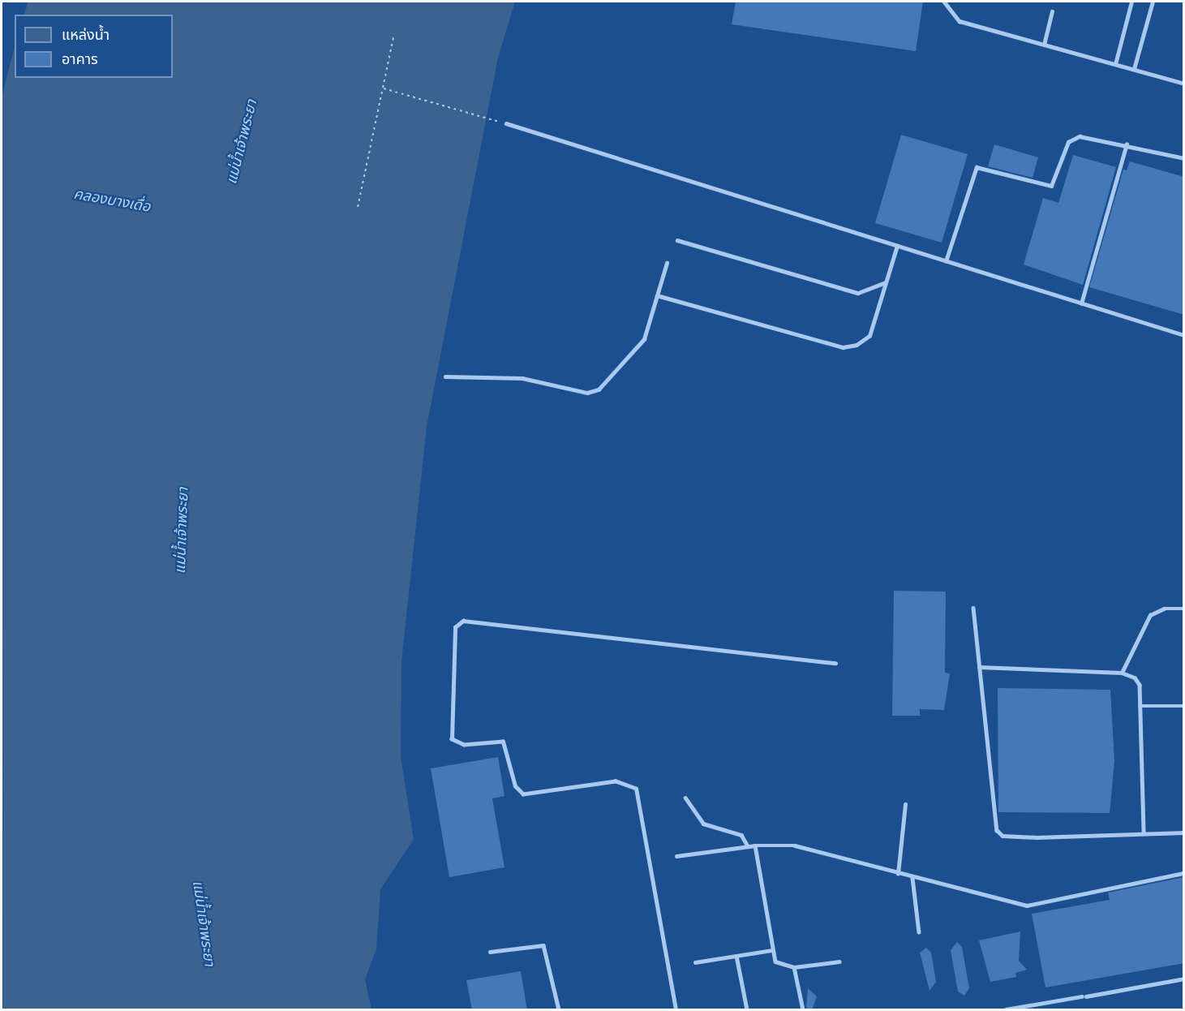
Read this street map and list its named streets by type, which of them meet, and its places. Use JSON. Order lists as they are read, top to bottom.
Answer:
{
  "water": ["แม่น้ำเจ้าพระยา", "คลองบางเดื่อ"],
  "legend": ["แหล่งน้ำ", "อาคาร"]
}
